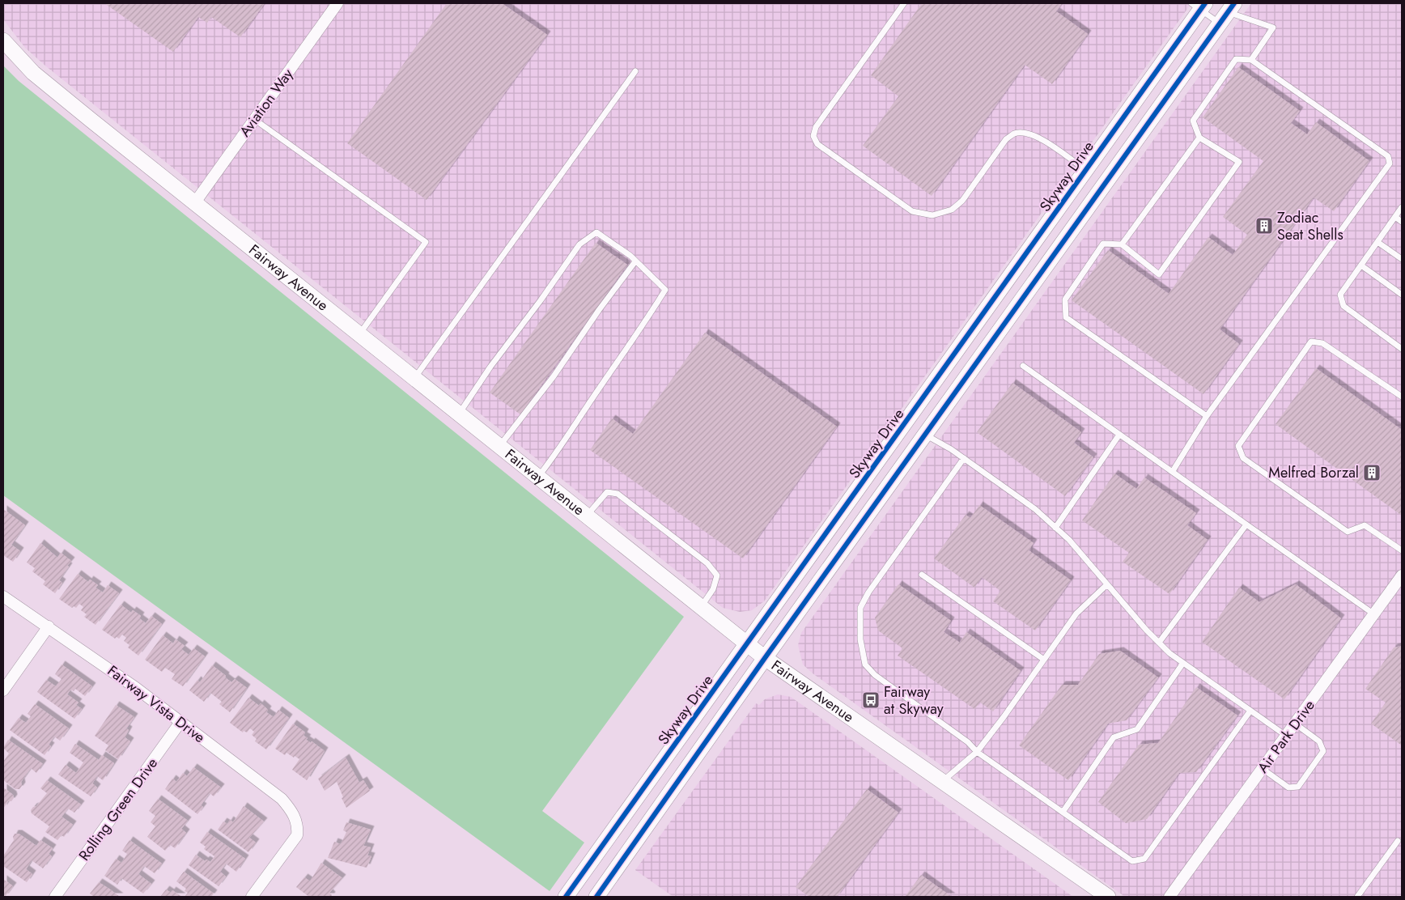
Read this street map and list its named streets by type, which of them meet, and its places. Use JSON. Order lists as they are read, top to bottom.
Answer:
{
  "streets": {
    "main road": ["Skyway Drive", "Fairway Avenue"],
    "street": [
      "Aviation Way",
      "Fairway Vista Drive",
      "Air Park Drive",
      "Rolling Green Drive"
    ]
  },
  "crossings": [
    ["Aviation Way", "Fairway Avenue"],
    ["Skyway Drive", "Fairway Avenue"],
    ["Fairway Vista Drive", "Rolling Green Drive"]
  ],
  "places": {
    "building": ["Zodiac Seat Shells", "Melfred Borzal"],
    "bus stop": ["Fairway at Skyway"]
  }
}
